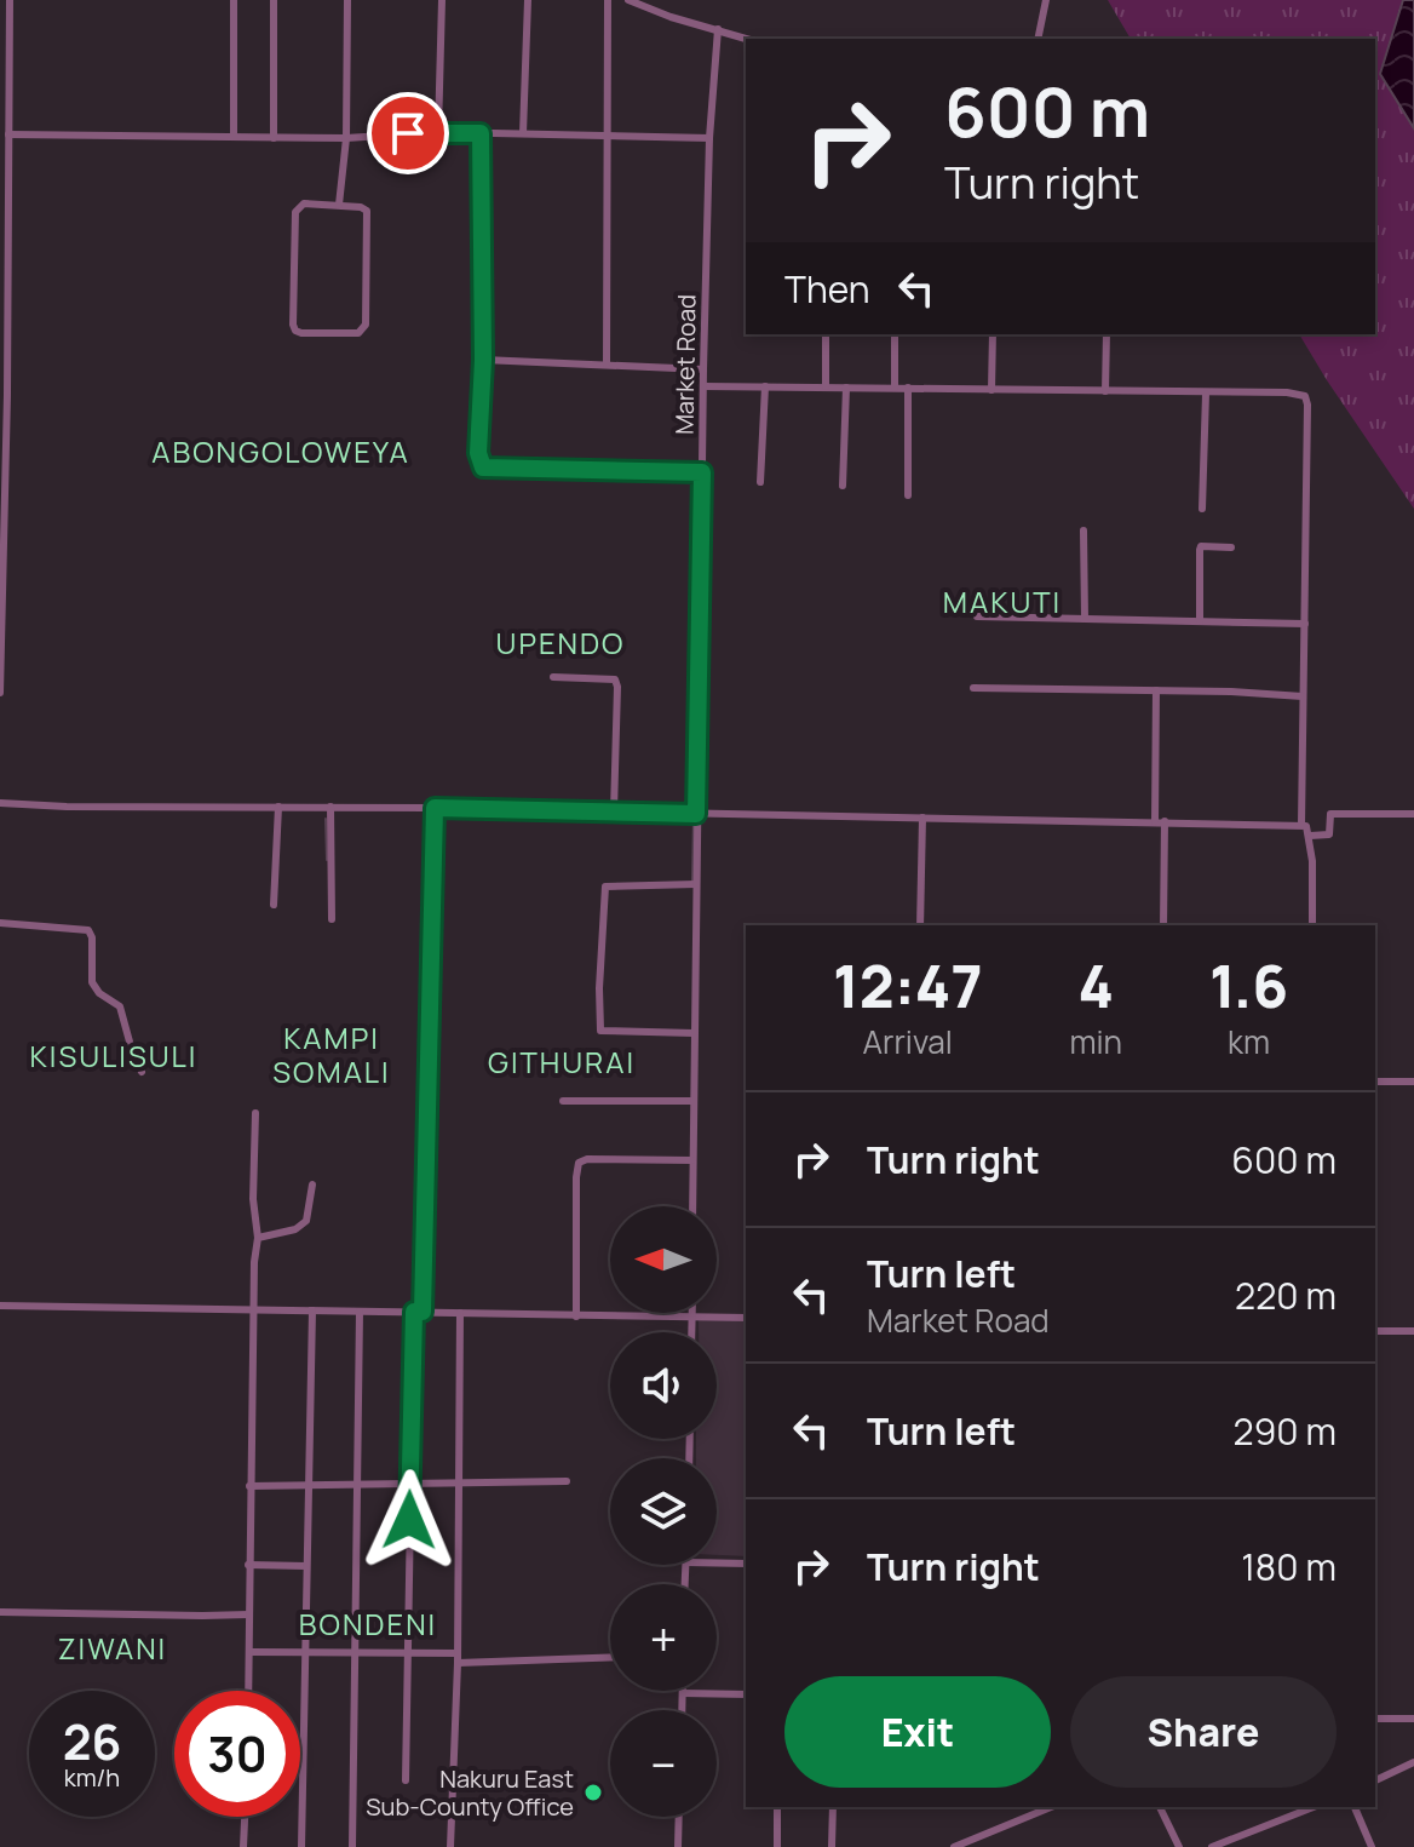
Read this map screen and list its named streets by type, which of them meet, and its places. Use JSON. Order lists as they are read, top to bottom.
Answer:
{
  "streets": {
    "street": ["Market Road"]
  },
  "districts": [
    "ABONGOLOWEYA",
    "MAKUTI",
    "UPENDO",
    "KAMPI SOMALI",
    "KISULISULI",
    "GITHURAI",
    "BONDENI",
    "ZIWANI"
  ],
  "places": ["Nakuru East Sub-County Office"],
  "north": "left",
  "page": {
    "turn": ["600 m", "Turn right"],
    "then": "Then",
    "eta": [
      "12:47",
      "Arrival",
      "4",
      "min",
      "1.6",
      "km"
    ],
    "list": [
      {
        "name": "Turn right",
        "value": "600 m"
      },
      {
        "name": "Turn left",
        "note": "Market Road",
        "value": "220 m"
      },
      {
        "name": "Turn left",
        "value": "290 m"
      },
      {
        "name": "Turn right",
        "value": "180 m"
      }
    ],
    "map_buttons": ["+", "−"],
    "buttons": ["Exit", "Share"],
    "speed": "26 km/h",
    "limit": "30"
  }
}
